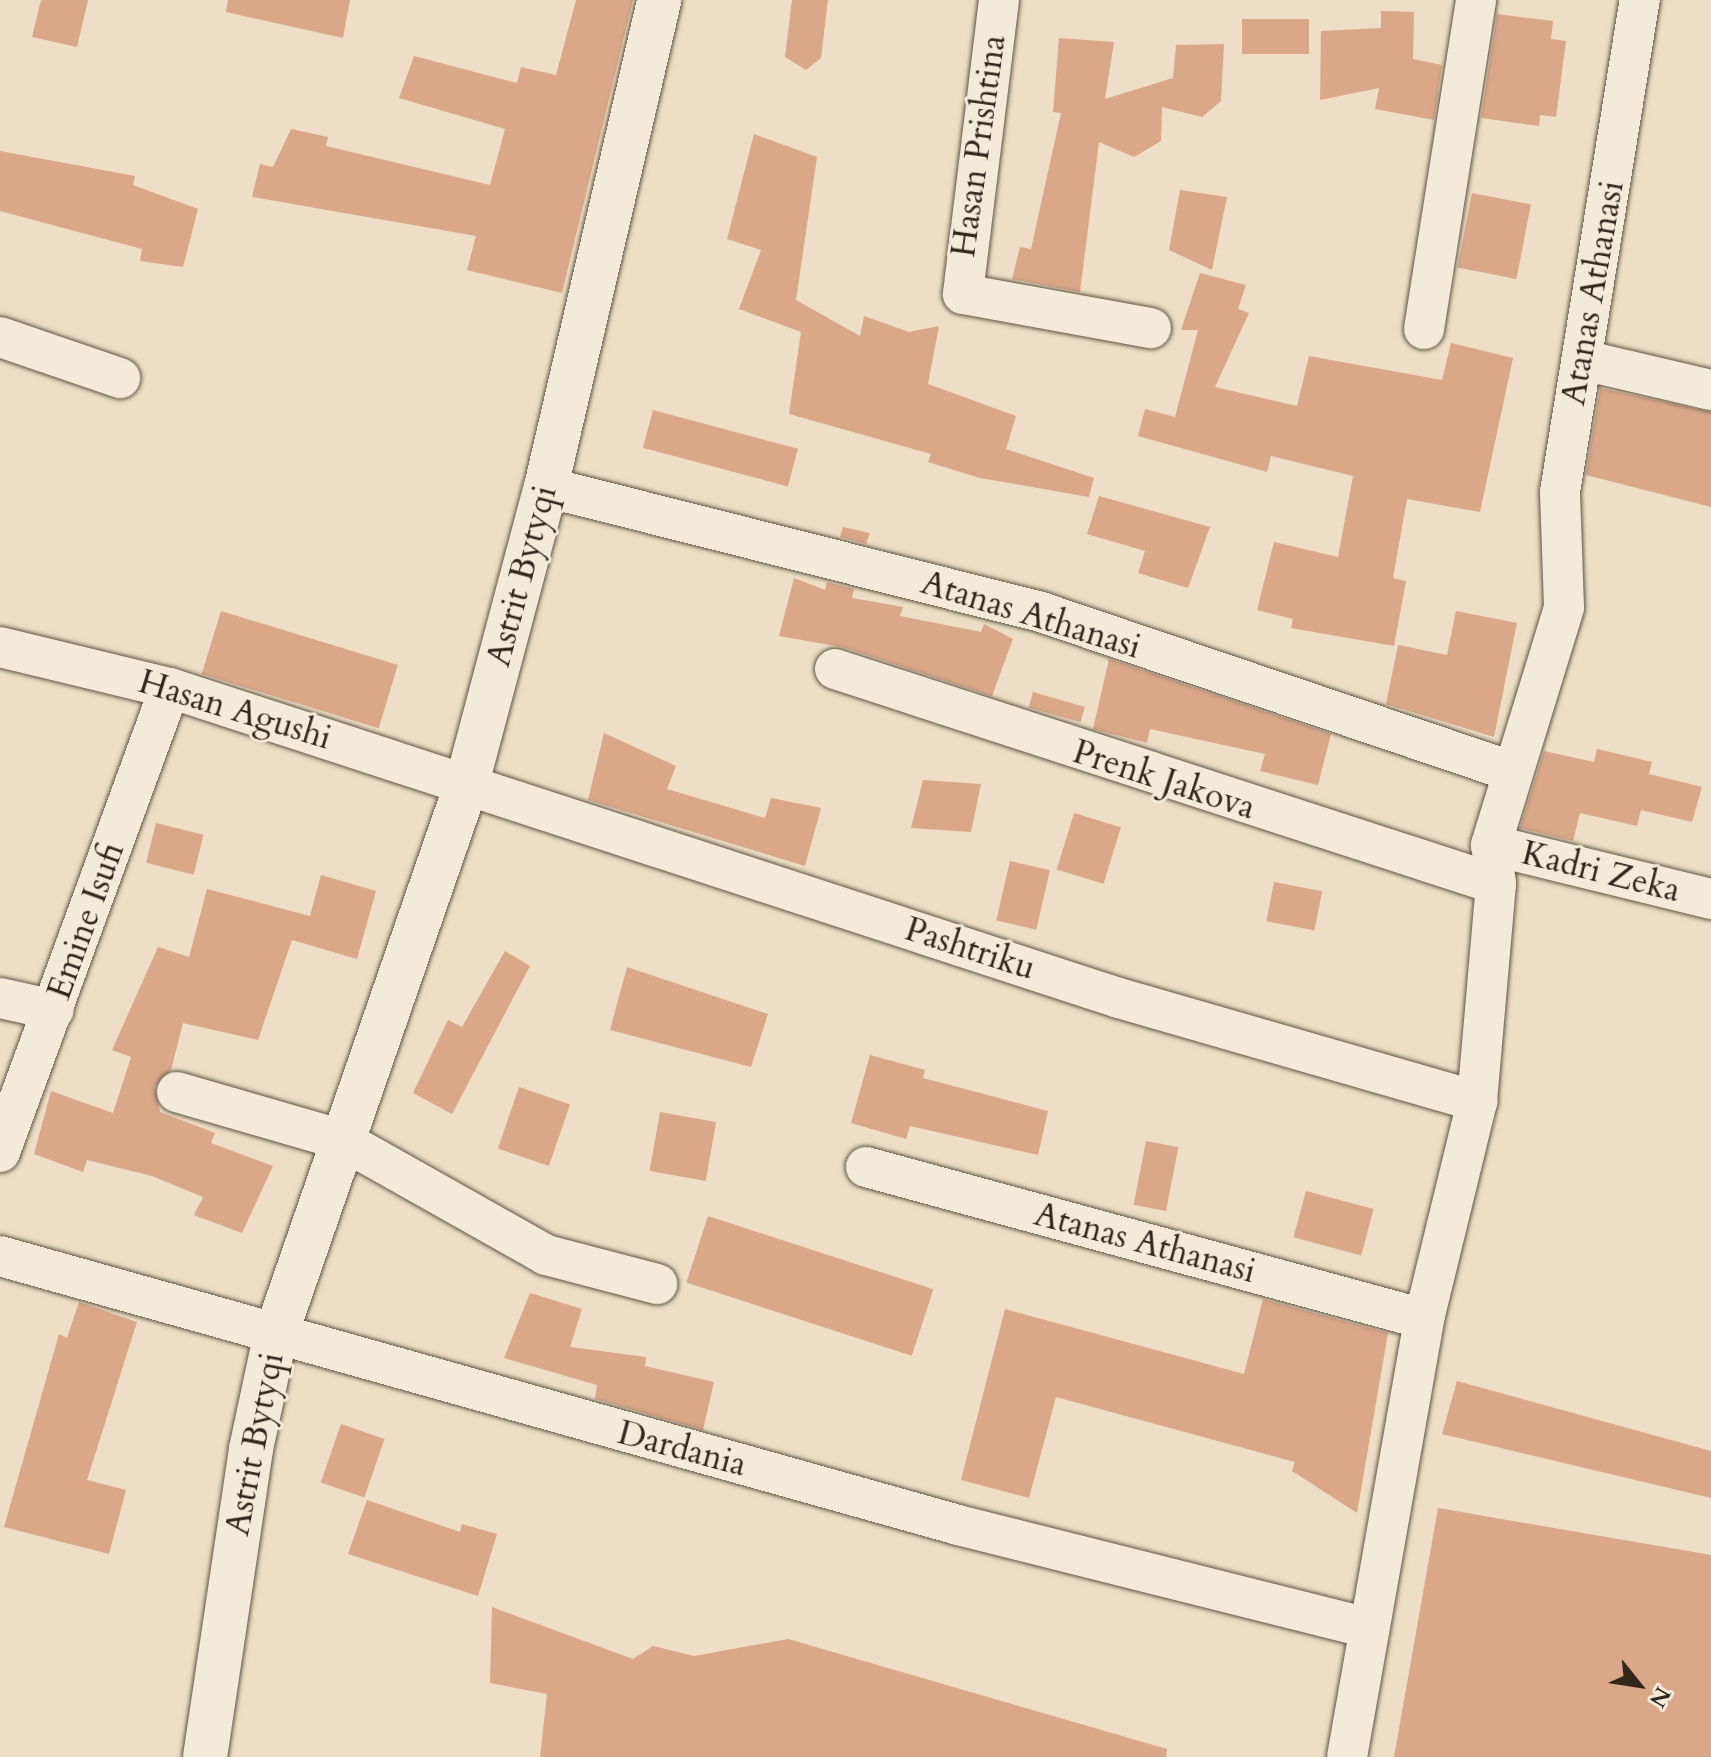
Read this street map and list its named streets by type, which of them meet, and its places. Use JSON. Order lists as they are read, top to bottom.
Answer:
{
  "streets": {
    "street": [
      "Hasan Prishtina",
      "Atanas Athanasi",
      "Astrit Bytyqi",
      "Hasan Agushi",
      "Prenk Jakova",
      "Kadri Zeka",
      "Emine Isufi",
      "Pashtriku",
      "Dardania"
    ]
  },
  "crossings": [
    ["Atanas Athanasi", "Astrit Bytyqi"],
    ["Atanas Athanasi", "Prenk Jakova"],
    ["Atanas Athanasi", "Kadri Zeka"],
    ["Atanas Athanasi", "Pashtriku"],
    ["Atanas Athanasi", "Dardania"],
    ["Astrit Bytyqi", "Hasan Agushi"],
    ["Astrit Bytyqi", "Pashtriku"],
    ["Astrit Bytyqi", "Dardania"],
    ["Hasan Agushi", "Emine Isufi"],
    ["Hasan Agushi", "Pashtriku"]
  ],
  "north": "bottom right"
}
